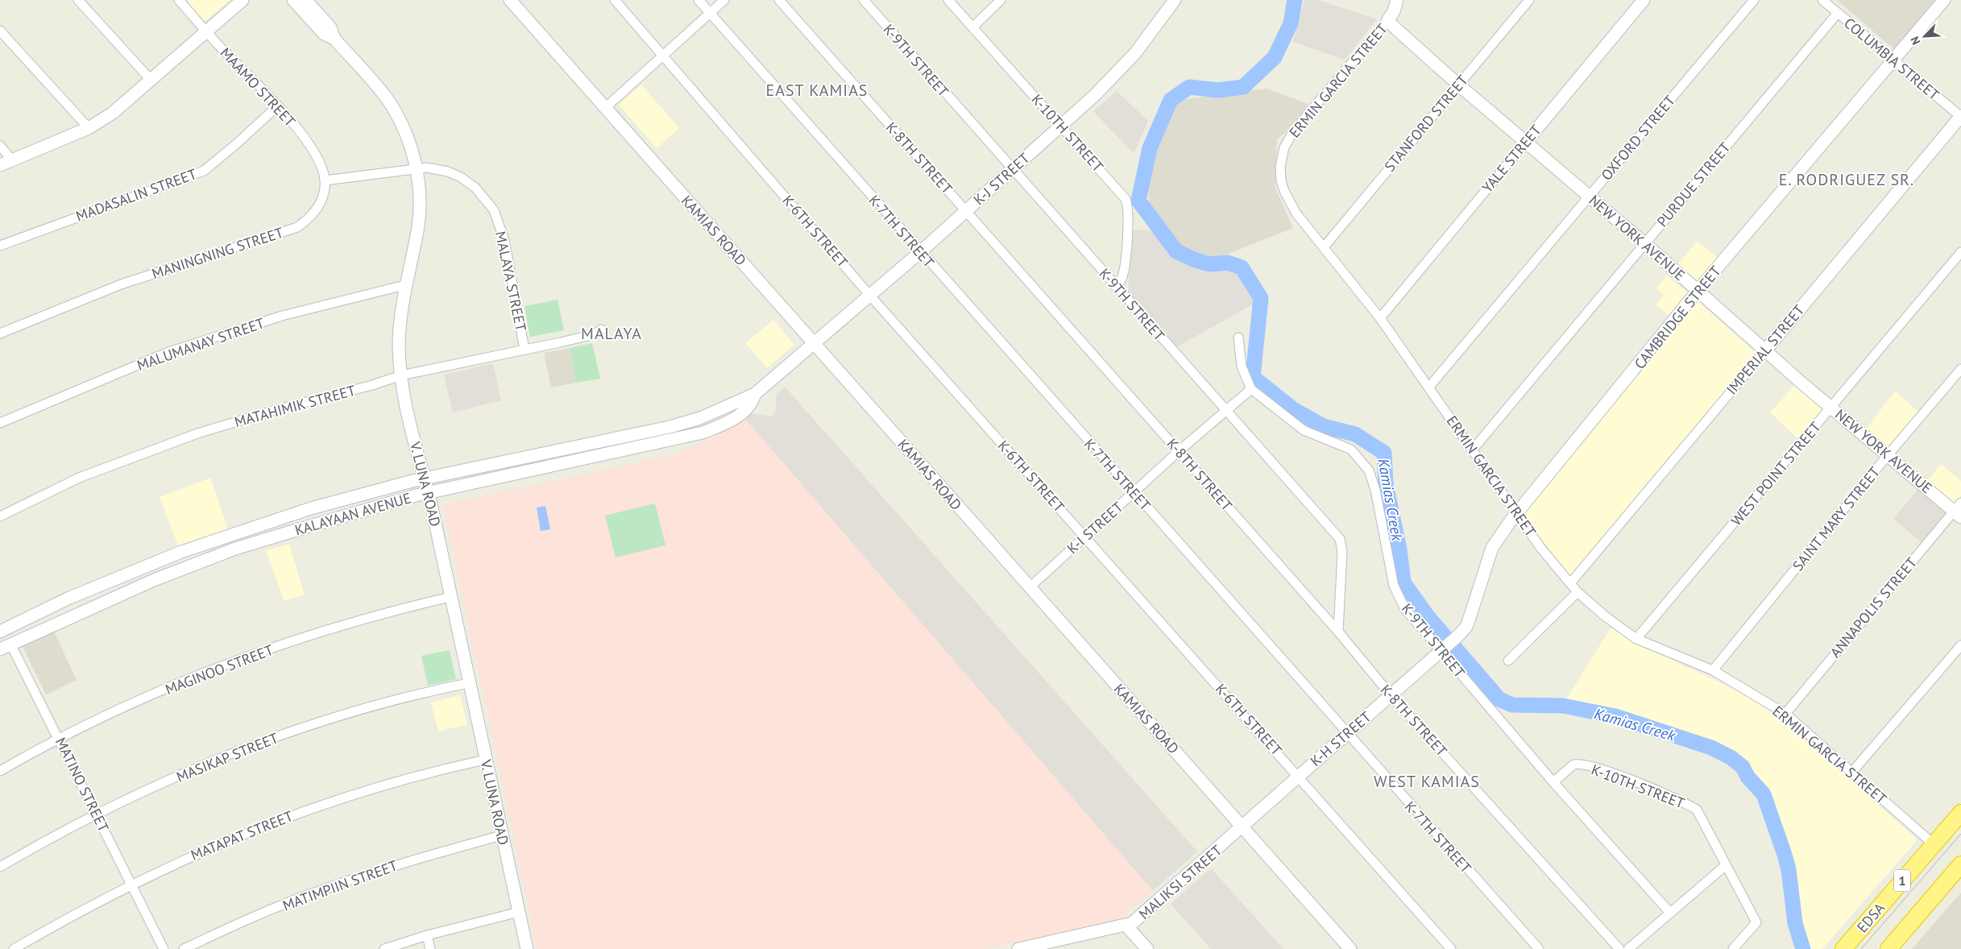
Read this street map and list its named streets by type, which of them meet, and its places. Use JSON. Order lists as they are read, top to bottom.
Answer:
{
  "streets": {
    "highway": ["1", "EDSA"],
    "main road": [
      "ERMIN GARCIA STREET",
      "YALE STREET",
      "K-J STREET",
      "KAMIAS ROAD",
      "NEW YORK AVENUE",
      "CAMBRIDGE STREET",
      "IMPERIAL STREET",
      "V. LUNA ROAD",
      "KALAYAAN AVENUE",
      "K-H STREET",
      "MATINO STREET",
      "MALIKSI STREET"
    ],
    "street": [
      "COLUMBIA STREET",
      "K-9TH STREET",
      "MAAMO STREET",
      "STANFORD STREET",
      "K-10TH STREET",
      "OXFORD STREET",
      "K-8TH STREET",
      "PURDUE STREET",
      "MADASALIN STREET",
      "K-6TH STREET",
      "K-7TH STREET",
      "MANINGNING STREET",
      "MALAYA STREET",
      "MALUMANAY STREET",
      "MATAHIMIK STREET",
      "WEST POINT STREET",
      "SAINT MARY STREET",
      "K-I STREET",
      "ANNAPOLIS STREET",
      "MAGINOO STREET",
      "MASIKAP STREET",
      "MATAPAT STREET",
      "MATIMPIIN STREET"
    ]
  },
  "crossings": [
    ["COLUMBIA STREET", "PURDUE STREET"],
    ["COLUMBIA STREET", "CAMBRIDGE STREET"],
    ["COLUMBIA STREET", "IMPERIAL STREET"],
    ["K-9TH STREET", "K-10TH STREET"],
    ["K-9TH STREET", "K-8TH STREET"],
    ["K-9TH STREET", "K-J STREET"],
    ["K-9TH STREET", "CAMBRIDGE STREET"],
    ["K-9TH STREET", "K-I STREET"],
    ["K-9TH STREET", "K-H STREET"],
    ["ERMIN GARCIA STREET", "STANFORD STREET"],
    ["ERMIN GARCIA STREET", "OXFORD STREET"],
    ["ERMIN GARCIA STREET", "YALE STREET"],
    ["ERMIN GARCIA STREET", "PURDUE STREET"],
    ["ERMIN GARCIA STREET", "NEW YORK AVENUE"],
    ["ERMIN GARCIA STREET", "CAMBRIDGE STREET"],
    ["ERMIN GARCIA STREET", "IMPERIAL STREET"],
    ["ERMIN GARCIA STREET", "WEST POINT STREET"],
    ["ERMIN GARCIA STREET", "SAINT MARY STREET"],
    ["ERMIN GARCIA STREET", "ANNAPOLIS STREET"],
    ["ERMIN GARCIA STREET", "EDSA"],
    ["MAAMO STREET", "MADASALIN STREET"],
    ["MAAMO STREET", "MANINGNING STREET"],
    ["STANFORD STREET", "NEW YORK AVENUE"],
    ["K-10TH STREET", "K-J STREET"],
    ["OXFORD STREET", "NEW YORK AVENUE"],
    ["K-8TH STREET", "K-J STREET"],
    ["K-8TH STREET", "K-I STREET"],
    ["K-8TH STREET", "K-H STREET"],
    ["YALE STREET", "NEW YORK AVENUE"],
    ["K-J STREET", "KAMIAS ROAD"],
    ["K-J STREET", "K-6TH STREET"],
    ["K-J STREET", "K-7TH STREET"],
    ["K-J STREET", "KALAYAAN AVENUE"],
    ["PURDUE STREET", "NEW YORK AVENUE"],
    ["KAMIAS ROAD", "KALAYAAN AVENUE"],
    ["KAMIAS ROAD", "K-I STREET"],
    ["KAMIAS ROAD", "K-H STREET"],
    ["KAMIAS ROAD", "MALIKSI STREET"],
    ["K-6TH STREET", "K-I STREET"],
    ["K-6TH STREET", "K-H STREET"],
    ["K-7TH STREET", "K-I STREET"],
    ["K-7TH STREET", "K-H STREET"],
    ["NEW YORK AVENUE", "CAMBRIDGE STREET"],
    ["NEW YORK AVENUE", "IMPERIAL STREET"],
    ["NEW YORK AVENUE", "WEST POINT STREET"],
    ["NEW YORK AVENUE", "SAINT MARY STREET"],
    ["NEW YORK AVENUE", "ANNAPOLIS STREET"],
    ["MALAYA STREET", "MATAHIMIK STREET"],
    ["MALAYA STREET", "V. LUNA ROAD"],
    ["CAMBRIDGE STREET", "K-H STREET"],
    ["MALUMANAY STREET", "V. LUNA ROAD"],
    ["MATAHIMIK STREET", "V. LUNA ROAD"],
    ["V. LUNA ROAD", "KALAYAAN AVENUE"],
    ["V. LUNA ROAD", "MAGINOO STREET"],
    ["V. LUNA ROAD", "MASIKAP STREET"],
    ["V. LUNA ROAD", "MATAPAT STREET"],
    ["V. LUNA ROAD", "MATIMPIIN STREET"],
    ["KALAYAAN AVENUE", "MATINO STREET"],
    ["MAGINOO STREET", "MATINO STREET"],
    ["K-H STREET", "MALIKSI STREET"],
    ["MASIKAP STREET", "MATINO STREET"],
    ["MATINO STREET", "MATAPAT STREET"]
  ],
  "districts": [
    "EAST KAMIAS",
    "E. RODRIGUEZ SR.",
    "MALAYA",
    "WEST KAMIAS"
  ],
  "water": ["Kamias Creek"],
  "north": "bottom left"
}
